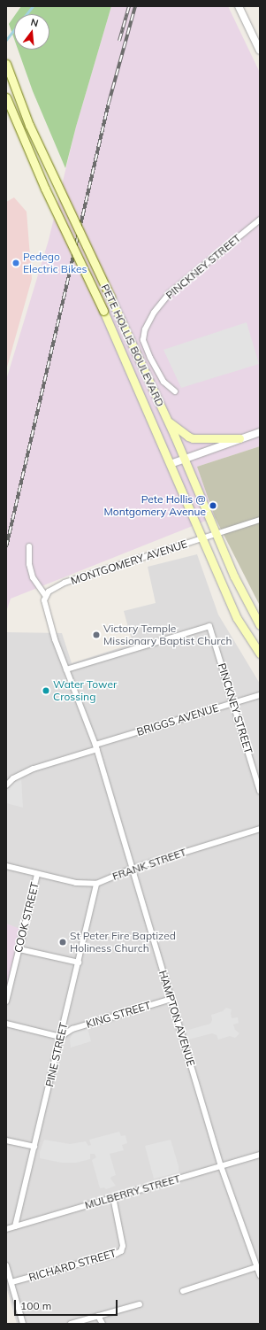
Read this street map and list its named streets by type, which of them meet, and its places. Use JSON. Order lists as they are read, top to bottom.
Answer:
{
  "streets": {
    "main road": ["PETE HOLLIS BOULEVARD"],
    "street": [
      "PINCKNEY STREET",
      "MONTGOMERY AVENUE",
      "BRIGGS AVENUE",
      "FRANK STREET",
      "COOK STREET",
      "KING STREET",
      "HAMPTON AVENUE",
      "PINE STREET",
      "MULBERRY STREET",
      "RICHARD STREET"
    ]
  },
  "crossings": [
    ["PINCKNEY STREET", "BRIGGS AVENUE"],
    ["PINCKNEY STREET", "HAMPTON AVENUE"],
    ["PETE HOLLIS BOULEVARD", "MONTGOMERY AVENUE"],
    ["MONTGOMERY AVENUE", "HAMPTON AVENUE"],
    ["BRIGGS AVENUE", "HAMPTON AVENUE"],
    ["FRANK STREET", "COOK STREET"],
    ["FRANK STREET", "HAMPTON AVENUE"],
    ["FRANK STREET", "PINE STREET"],
    ["KING STREET", "HAMPTON AVENUE"],
    ["KING STREET", "PINE STREET"],
    ["HAMPTON AVENUE", "MULBERRY STREET"],
    ["PINE STREET", "MULBERRY STREET"],
    ["MULBERRY STREET", "RICHARD STREET"]
  ],
  "places": [
    "Pedego Electric Bikes",
    "Pete Hollis @ Montgomery Avenue",
    "Victory Temple Missionary Baptist Church",
    "Water Tower Crossing",
    "St Peter Fire Baptized Holiness Church"
  ],
  "scale_bar": "100 m",
  "north": "top"
}
